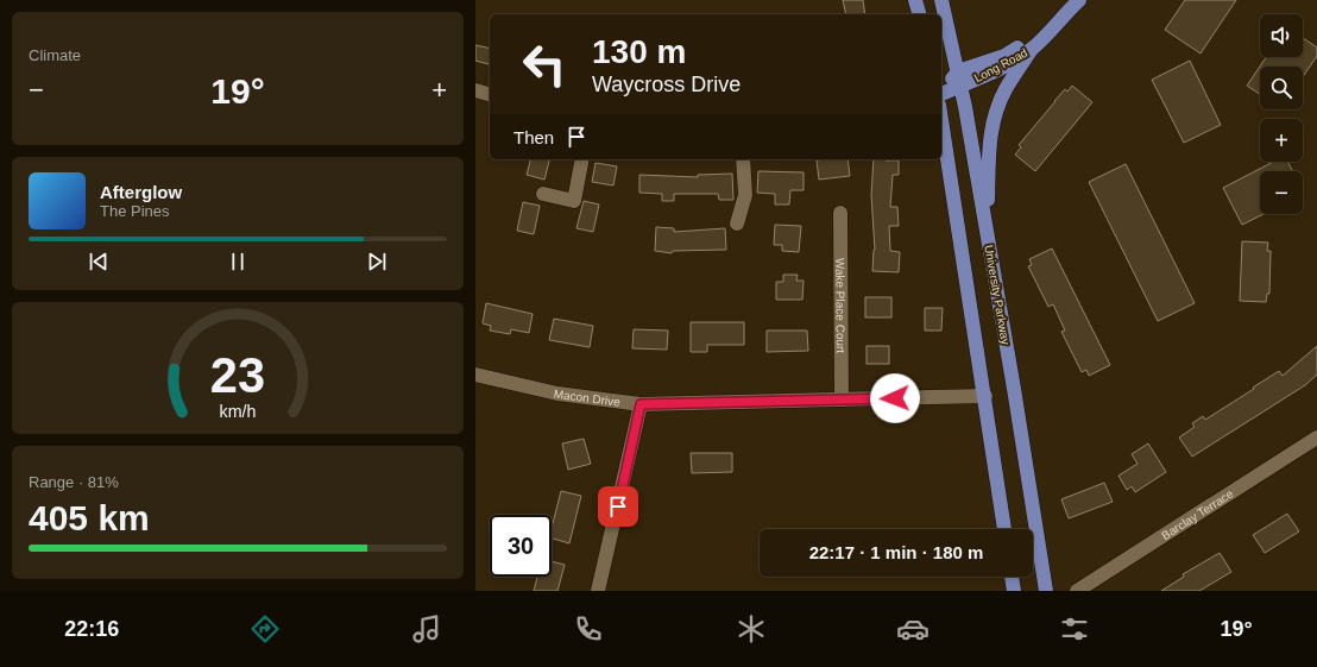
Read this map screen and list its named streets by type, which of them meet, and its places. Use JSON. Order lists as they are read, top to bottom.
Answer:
{
  "streets": {
    "main road": ["Long Road", "University Parkway"],
    "street": ["Wake Place Court", "Macon Drive", "Barclay Terrace"]
  },
  "crossings": [
    ["Long Road", "University Parkway"],
    ["Wake Place Court", "Macon Drive"]
  ],
  "page": {
    "tile": [
      "Climate",
      ["Range · 81%", "405 km"]
    ],
    "map_buttons": ["+", "−"],
    "turn": ["130 m", "Waycross Drive"],
    "heat": ["−", "19°", "+"],
    "then": "Then",
    "song": ["Afterglow", "The Pines"],
    "limit": "30",
    "trip": "22:17 · 1 min · 180 m",
    "tabs": ["22:16", "19°"],
    "gauge": ["23", "km/h"]
  }
}
